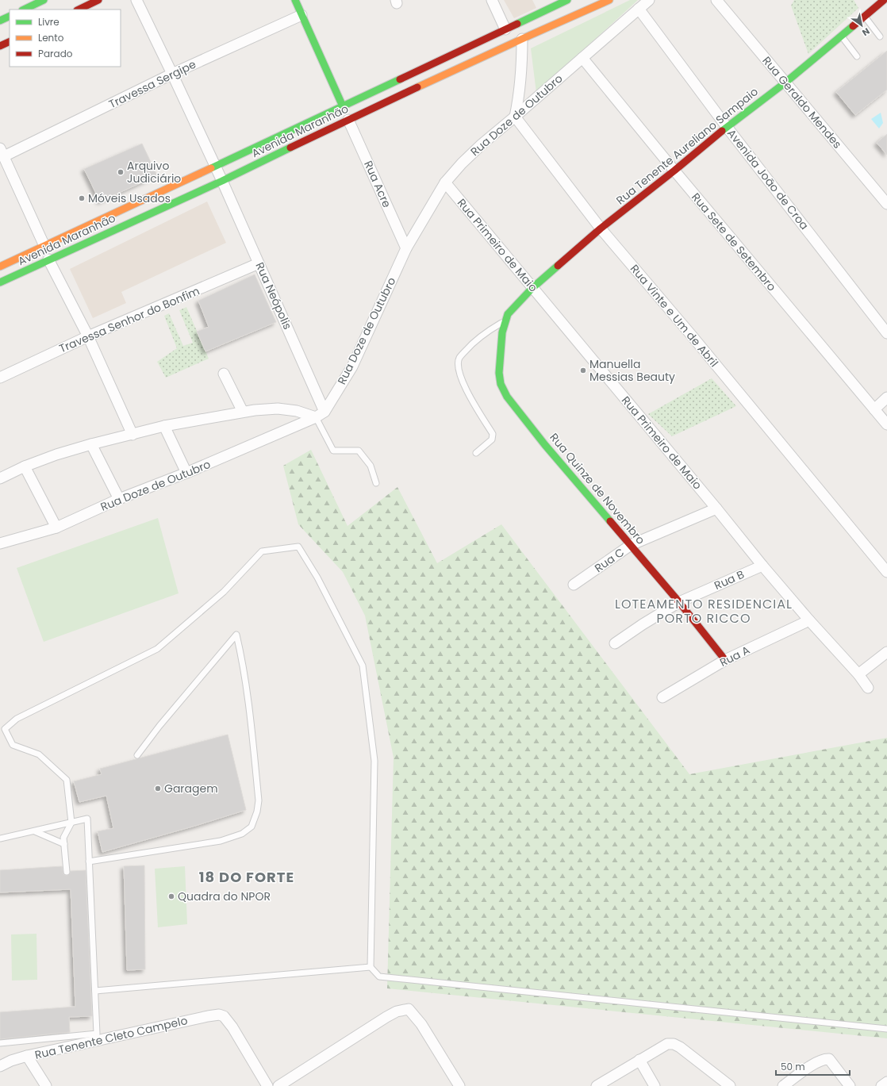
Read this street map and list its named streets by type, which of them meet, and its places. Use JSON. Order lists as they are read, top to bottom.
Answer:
{
  "streets": {
    "main road": ["Avenida Maranhão", "Rua Tenente Aureliano Sampaio", "Rua Quinze de Novembro"],
    "street": [
      "Travessa Sergipe",
      "Rua Geraldo Mendes",
      "Rua Doze de Outubro",
      "Avenida João de Croa",
      "Rua Acre",
      "Rua Sete de Setembro",
      "Rua Primeiro de Maio",
      "Rua Neópolis",
      "Rua Vinte e Um de Abril",
      "Travessa Senhor do Bonfim",
      "Rua C",
      "Rua B",
      "Rua A",
      "Rua Tenente Cleto Campelo"
    ]
  },
  "crossings": [
    ["Rua Geraldo Mendes", "Rua Tenente Aureliano Sampaio"],
    ["Rua Doze de Outubro", "Avenida João de Croa"],
    ["Rua Doze de Outubro", "Rua Acre"],
    ["Rua Doze de Outubro", "Rua Sete de Setembro"],
    ["Rua Doze de Outubro", "Rua Primeiro de Maio"],
    ["Rua Doze de Outubro", "Rua Neópolis"],
    ["Rua Doze de Outubro", "Rua Vinte e Um de Abril"],
    ["Avenida Maranhão", "Rua Acre"],
    ["Avenida Maranhão", "Rua Neópolis"],
    ["Rua Tenente Aureliano Sampaio", "Avenida João de Croa"],
    ["Rua Tenente Aureliano Sampaio", "Rua Sete de Setembro"],
    ["Rua Tenente Aureliano Sampaio", "Rua Primeiro de Maio"],
    ["Rua Tenente Aureliano Sampaio", "Rua Vinte e Um de Abril"],
    ["Rua Tenente Aureliano Sampaio", "Rua Quinze de Novembro"],
    ["Rua Primeiro de Maio", "Rua C"],
    ["Rua Primeiro de Maio", "Rua B"],
    ["Rua Primeiro de Maio", "Rua A"],
    ["Rua Neópolis", "Travessa Senhor do Bonfim"],
    ["Rua Quinze de Novembro", "Rua C"],
    ["Rua Quinze de Novembro", "Rua B"],
    ["Rua Quinze de Novembro", "Rua A"]
  ],
  "districts": ["LOTEAMENTO RESIDENCIAL PORTO RICCO", "18 DO FORTE"],
  "places": [
    "Arquivo Judiciário",
    "Móveis Usados",
    "Manuella Messias Beauty",
    "Garagem",
    "Quadra do NPOR"
  ],
  "legend": ["Livre", "Lento", "Parado"],
  "scale_bar": "50 m",
  "north": "bottom right"
}
